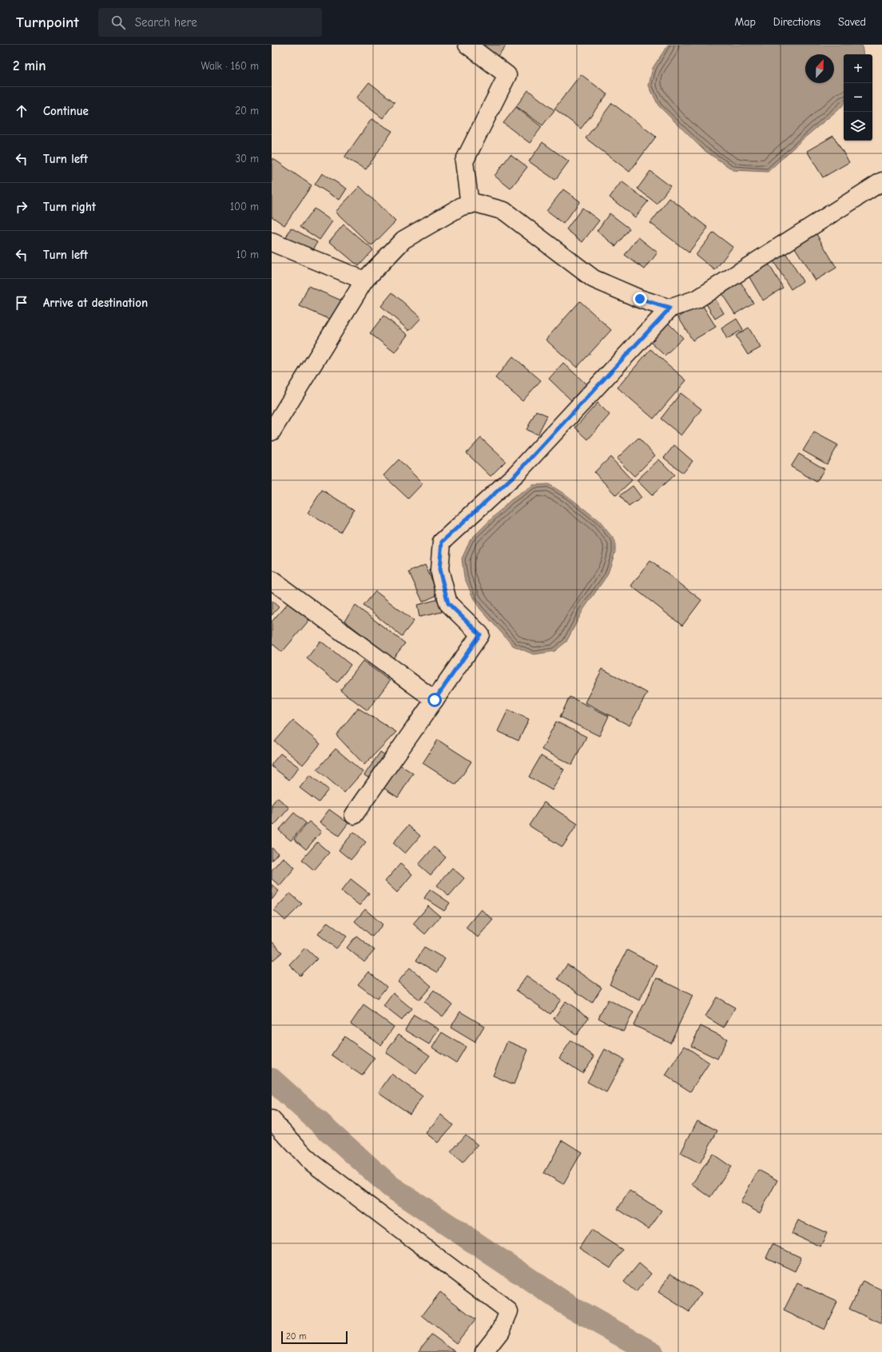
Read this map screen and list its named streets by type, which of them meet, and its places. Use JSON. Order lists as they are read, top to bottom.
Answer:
{
  "scale_bar": "20 m",
  "north": "top",
  "page": {
    "header": "Turnpoint",
    "search": "Search here",
    "nav": ["Map", "Directions", "Saved"],
    "heading": ["2 min", "Walk · 160 m"],
    "map_buttons": ["+", "−"],
    "list": [
      ["Continue", "20 m"],
      ["Turn left", "30 m"],
      ["Turn right", "100 m"],
      ["Turn left", "10 m"],
      "Arrive at destination"
    ],
    "scale": "20 m"
  }
}
